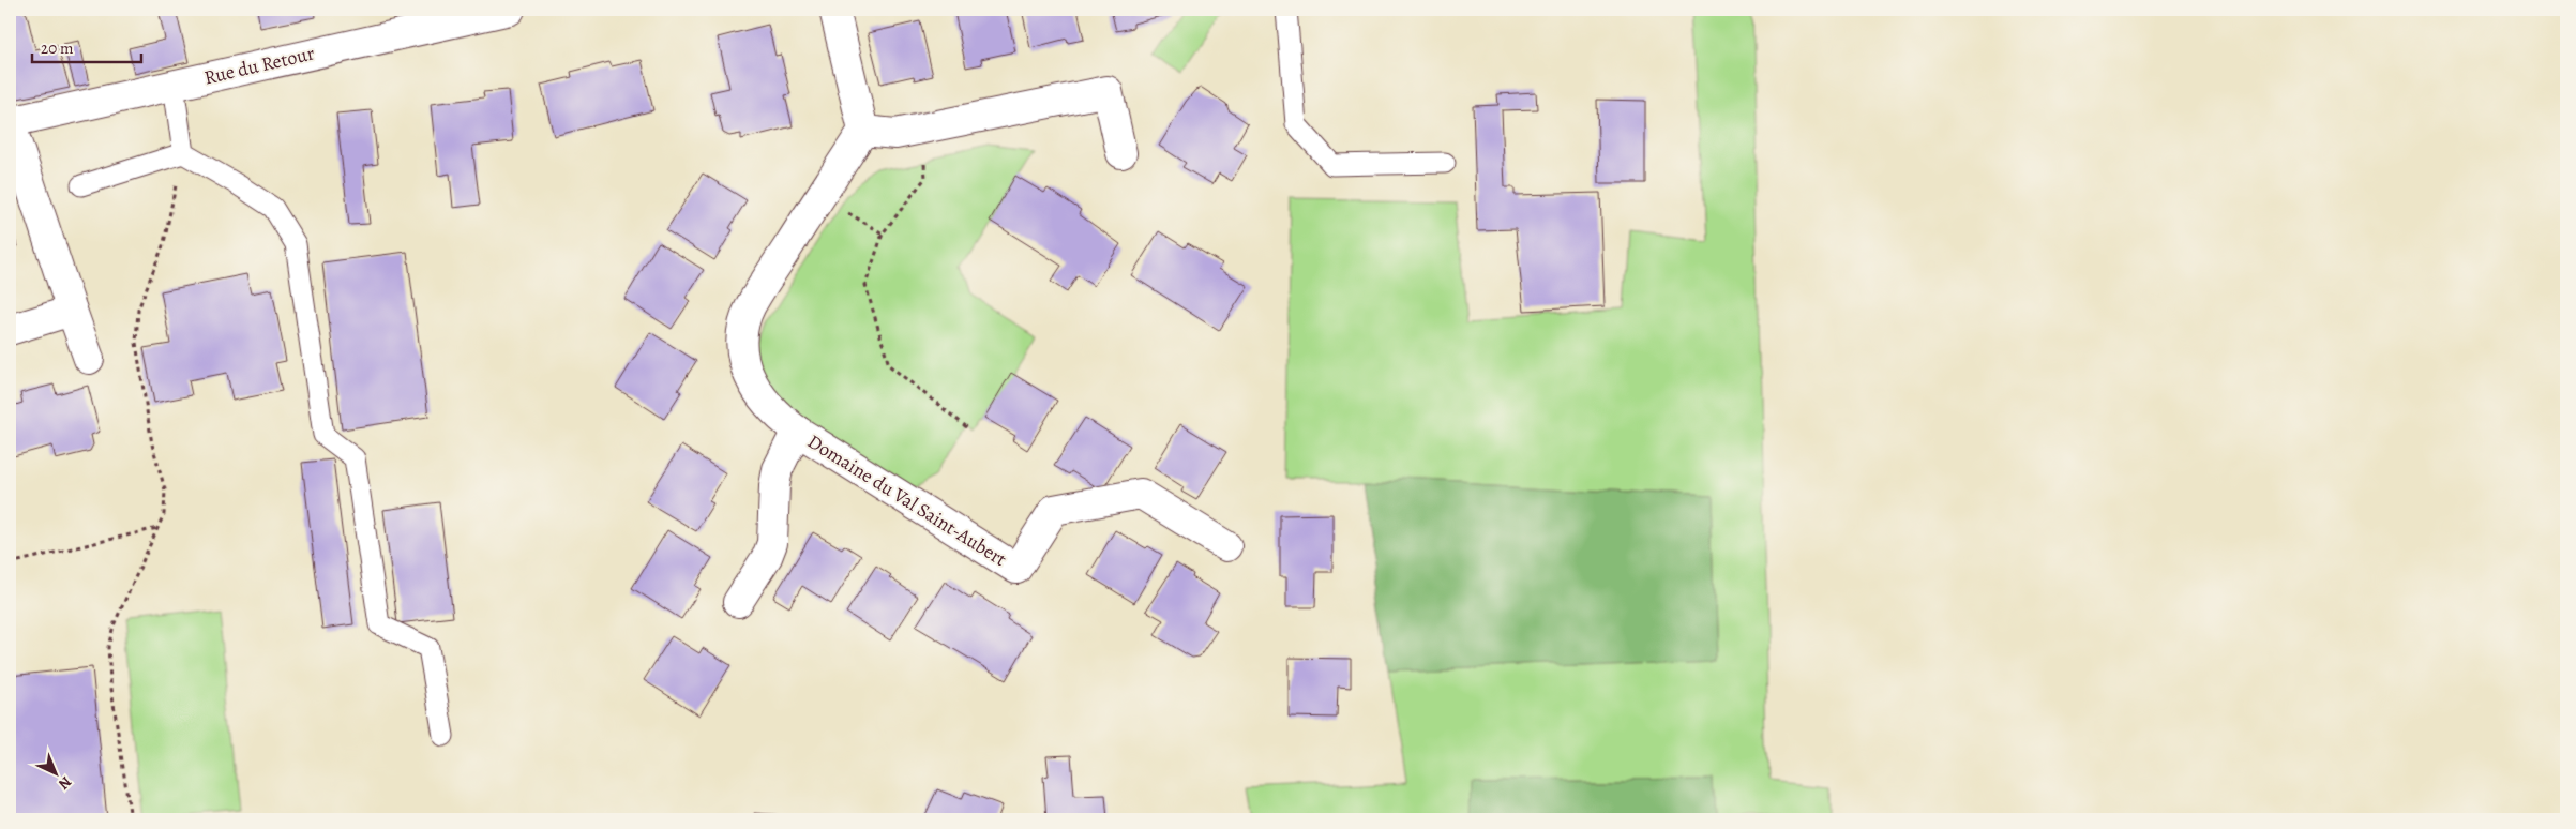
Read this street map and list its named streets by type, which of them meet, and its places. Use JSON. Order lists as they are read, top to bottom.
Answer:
{
  "streets": {
    "street": ["Rue du Retour", "Domaine du Val Saint-Aubert"]
  },
  "scale_bar": "20 m",
  "north": "bottom right"
}
